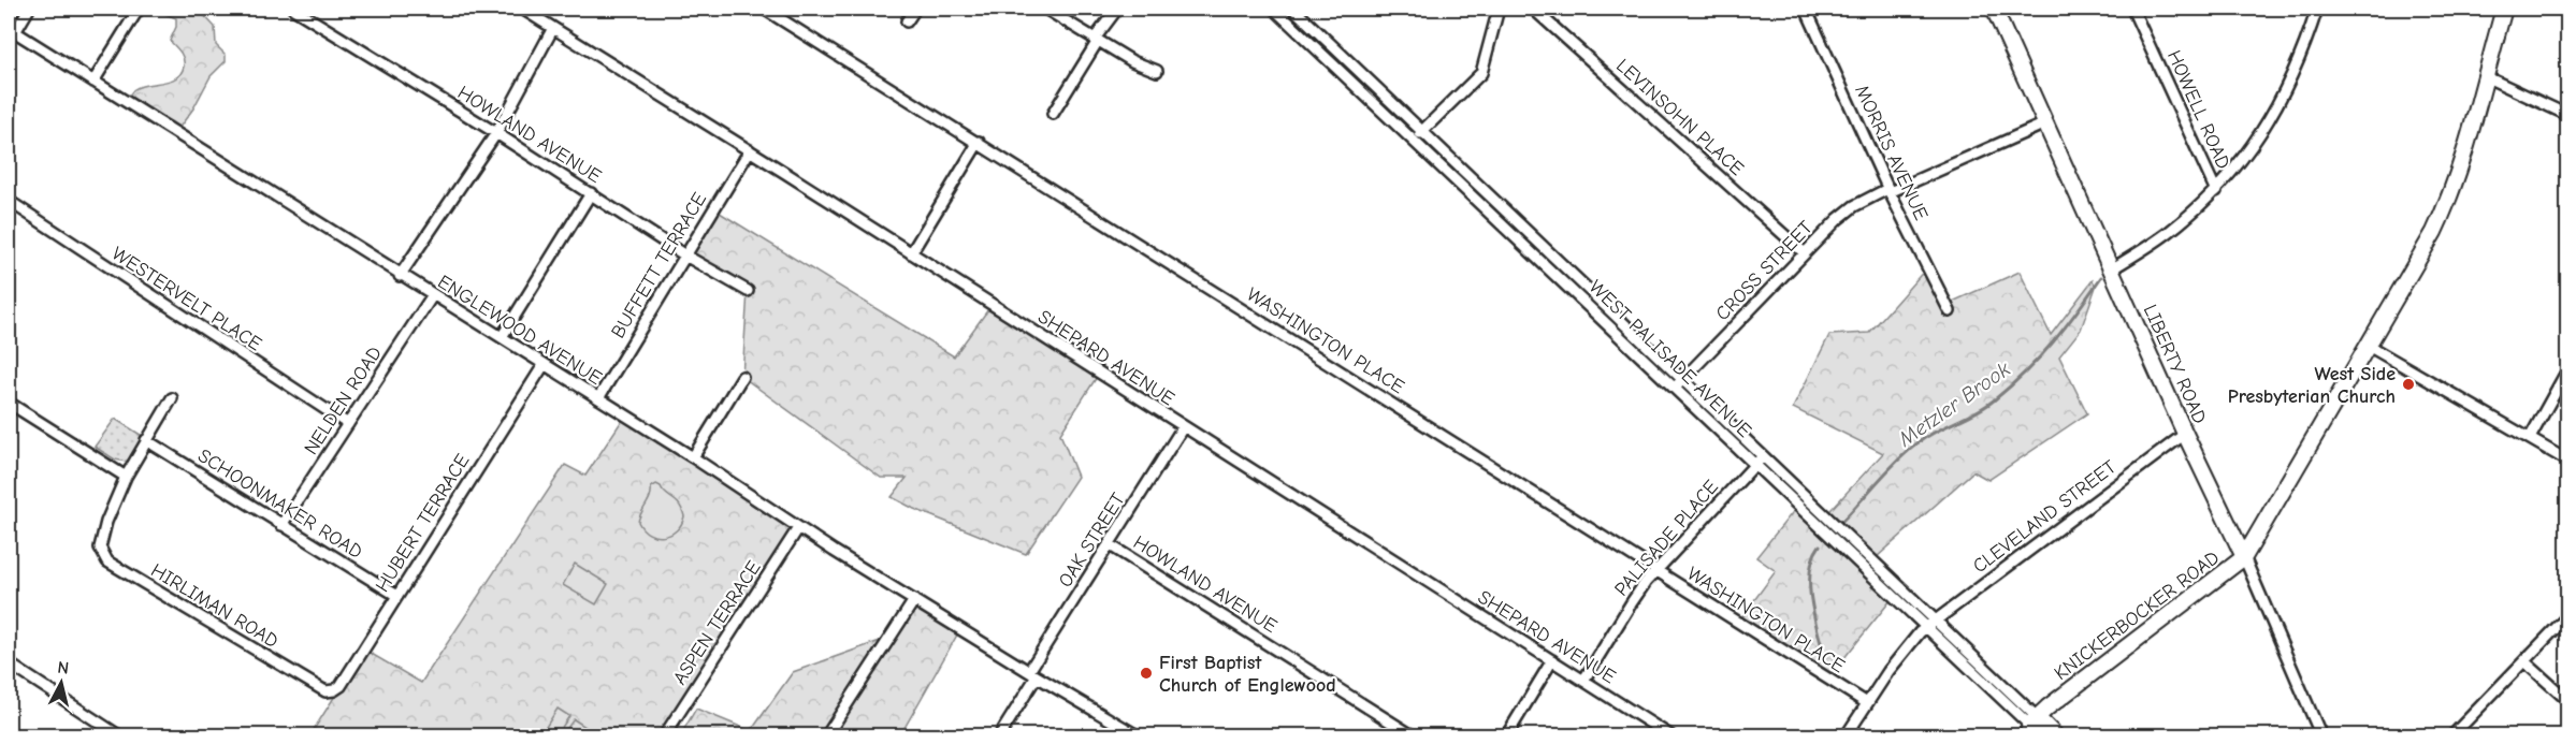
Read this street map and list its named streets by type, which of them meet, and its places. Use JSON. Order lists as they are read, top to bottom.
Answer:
{
  "streets": {
    "main road": ["WEST PALISADE AVENUE", "LIBERTY ROAD", "KNICKERBOCKER ROAD"],
    "street": [
      "HOWELL ROAD",
      "LEVINSOHN PLACE",
      "HOWLAND AVENUE",
      "MORRIS AVENUE",
      "BUFFETT TERRACE",
      "CROSS STREET",
      "WESTERVELT PLACE",
      "ENGLEWOOD AVENUE",
      "WASHINGTON PLACE",
      "SHEPARD AVENUE",
      "NELDEN ROAD",
      "SCHOONMAKER ROAD",
      "CLEVELAND STREET",
      "HUBERT TERRACE",
      "PALISADE PLACE",
      "OAK STREET",
      "HIRLIMAN ROAD",
      "ASPEN TERRACE"
    ]
  },
  "crossings": [
    ["LEVINSOHN PLACE", "CROSS STREET"],
    ["HOWLAND AVENUE", "BUFFETT TERRACE"],
    ["HOWLAND AVENUE", "OAK STREET"],
    ["MORRIS AVENUE", "CROSS STREET"],
    ["BUFFETT TERRACE", "ENGLEWOOD AVENUE"],
    ["BUFFETT TERRACE", "SHEPARD AVENUE"],
    ["CROSS STREET", "WEST PALISADE AVENUE"],
    ["CROSS STREET", "LIBERTY ROAD"],
    ["WESTERVELT PLACE", "NELDEN ROAD"],
    ["ENGLEWOOD AVENUE", "NELDEN ROAD"],
    ["ENGLEWOOD AVENUE", "HUBERT TERRACE"],
    ["ENGLEWOOD AVENUE", "OAK STREET"],
    ["ENGLEWOOD AVENUE", "ASPEN TERRACE"],
    ["WASHINGTON PLACE", "CLEVELAND STREET"],
    ["WASHINGTON PLACE", "PALISADE PLACE"],
    ["SHEPARD AVENUE", "PALISADE PLACE"],
    ["SHEPARD AVENUE", "OAK STREET"],
    ["WEST PALISADE AVENUE", "CLEVELAND STREET"],
    ["WEST PALISADE AVENUE", "PALISADE PLACE"],
    ["WEST PALISADE AVENUE", "KNICKERBOCKER ROAD"],
    ["LIBERTY ROAD", "CLEVELAND STREET"],
    ["LIBERTY ROAD", "KNICKERBOCKER ROAD"],
    ["NELDEN ROAD", "SCHOONMAKER ROAD"],
    ["SCHOONMAKER ROAD", "HUBERT TERRACE"],
    ["HUBERT TERRACE", "HIRLIMAN ROAD"]
  ],
  "water": ["Metzler Brook"],
  "places": ["West Side Presbyterian Church", "First Baptist Church of Englewood"],
  "north": "top"
}
